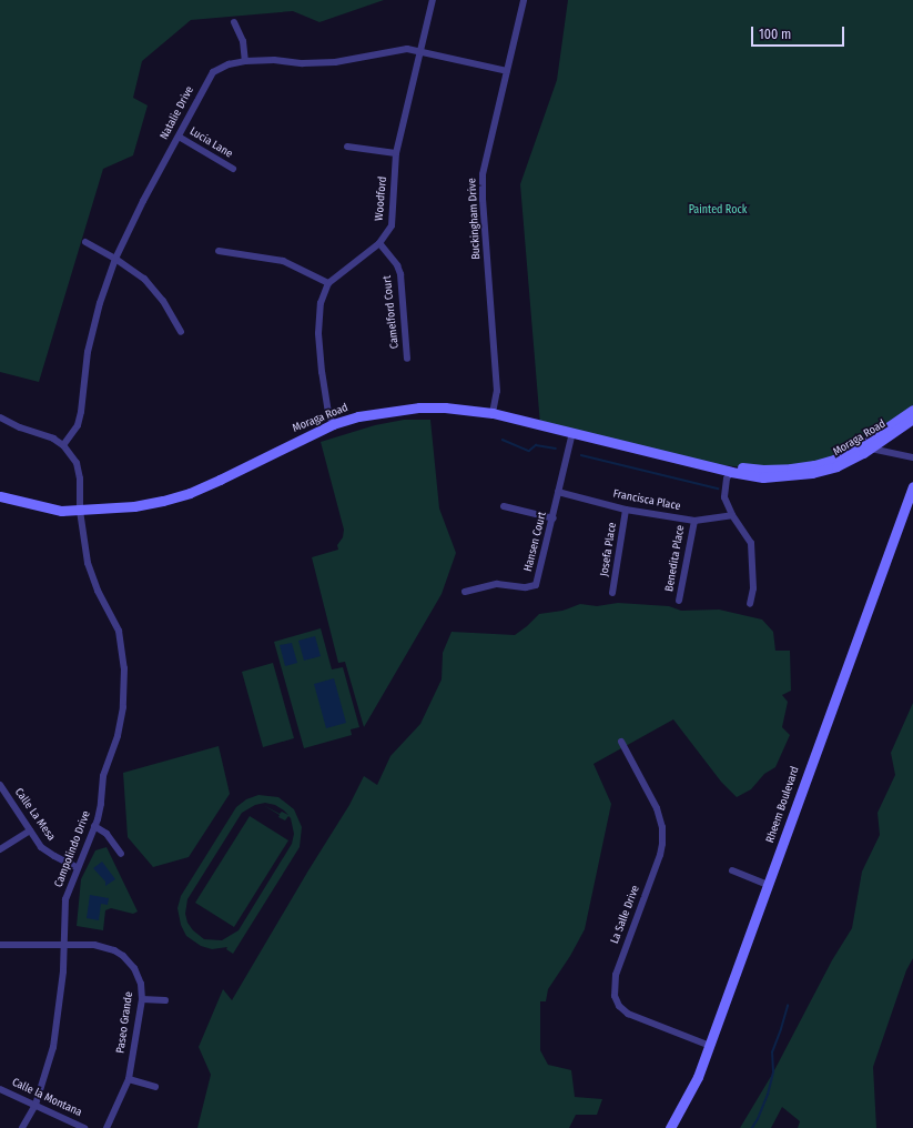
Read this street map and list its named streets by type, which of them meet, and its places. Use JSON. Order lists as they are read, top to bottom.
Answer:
{
  "streets": {
    "main road": ["Moraga Road", "Rheem Boulevard"],
    "street": [
      "Natalie Drive",
      "Lucia Lane",
      "Woodford",
      "Buckingham Drive",
      "Camelford Court",
      "Francisca Place",
      "Hansen Court",
      "Josefa Place",
      "Benedita Place",
      "Calle La Mesa",
      "Campolindo Drive",
      "La Salle Drive",
      "Paseo Grande",
      "Calle la Montana"
    ]
  },
  "crossings": [
    ["Natalie Drive", "Lucia Lane"],
    ["Natalie Drive", "Woodford"],
    ["Natalie Drive", "Buckingham Drive"],
    ["Natalie Drive", "Campolindo Drive"],
    ["Woodford", "Camelford Court"],
    ["Woodford", "Moraga Road"],
    ["Buckingham Drive", "Moraga Road"],
    ["Moraga Road", "Hansen Court"],
    ["Moraga Road", "Campolindo Drive"],
    ["Francisca Place", "Hansen Court"],
    ["Francisca Place", "Josefa Place"],
    ["Francisca Place", "Benedita Place"],
    ["Rheem Boulevard", "La Salle Drive"],
    ["Calle La Mesa", "Campolindo Drive"],
    ["Campolindo Drive", "Paseo Grande"],
    ["Campolindo Drive", "Calle la Montana"]
  ],
  "parks": ["Painted Rock"],
  "scale_bar": "100 m"
}
